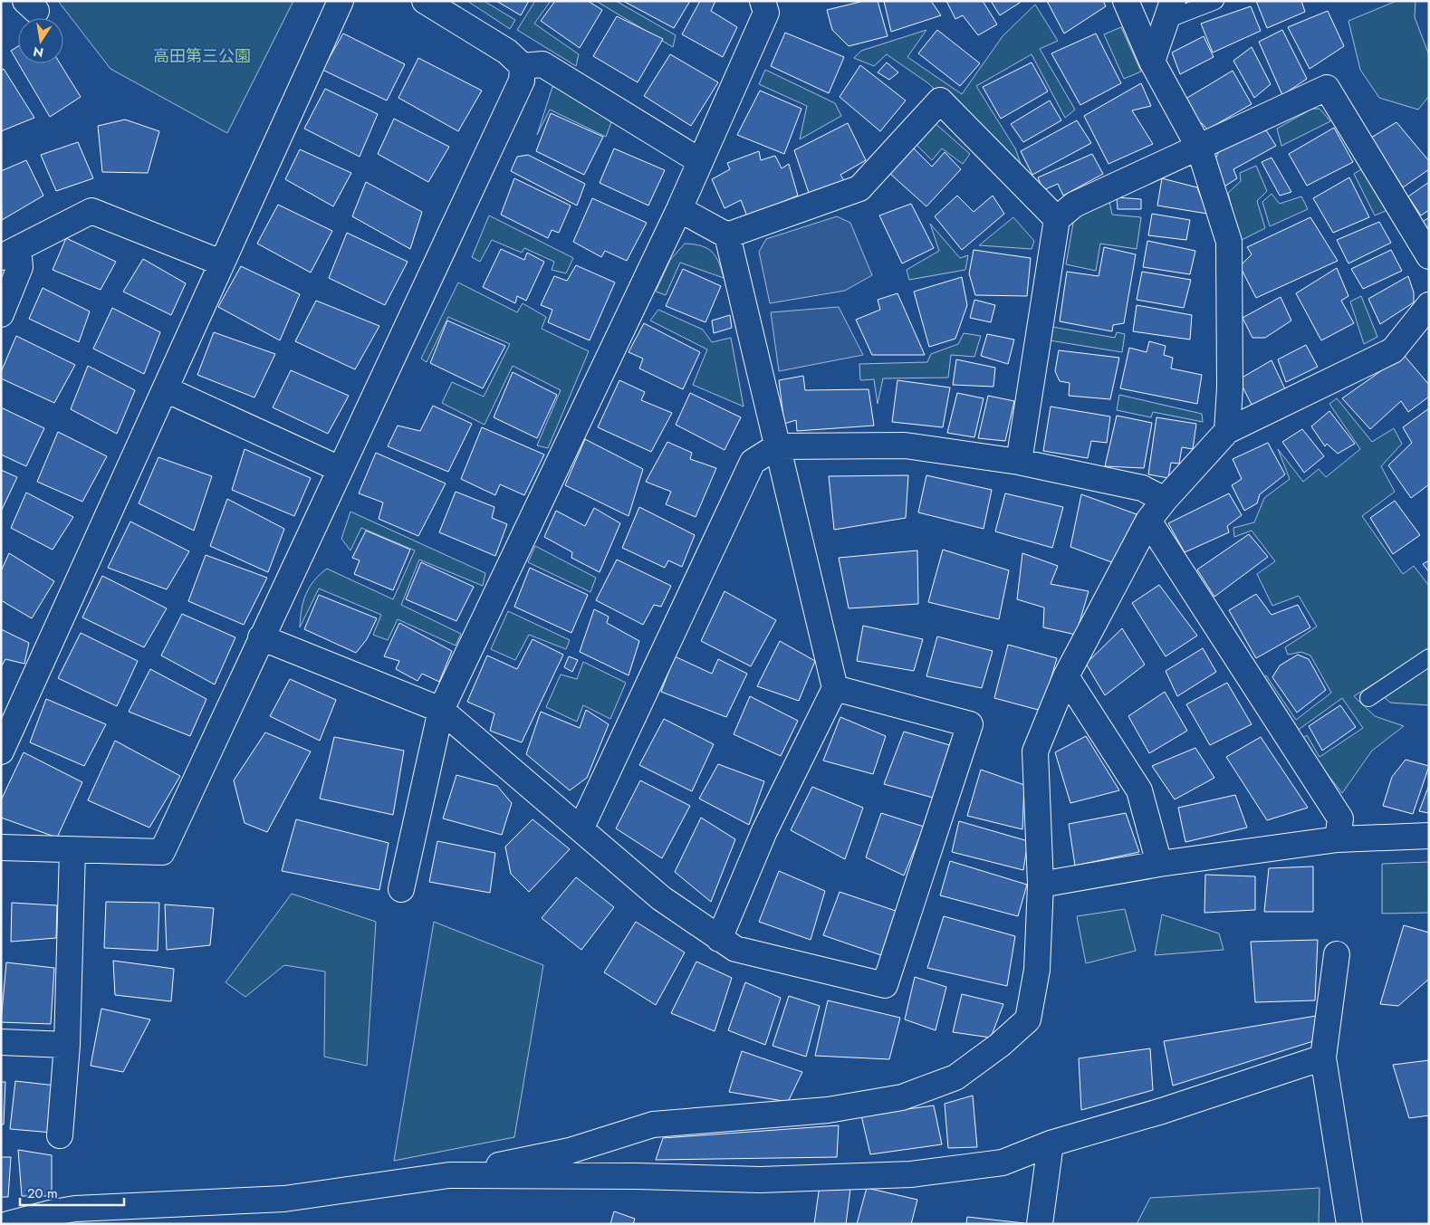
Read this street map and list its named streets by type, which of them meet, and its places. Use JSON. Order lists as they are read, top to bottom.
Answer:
{
  "parks": ["高田第三公園"],
  "scale_bar": "20 m",
  "north": "bottom"
}
